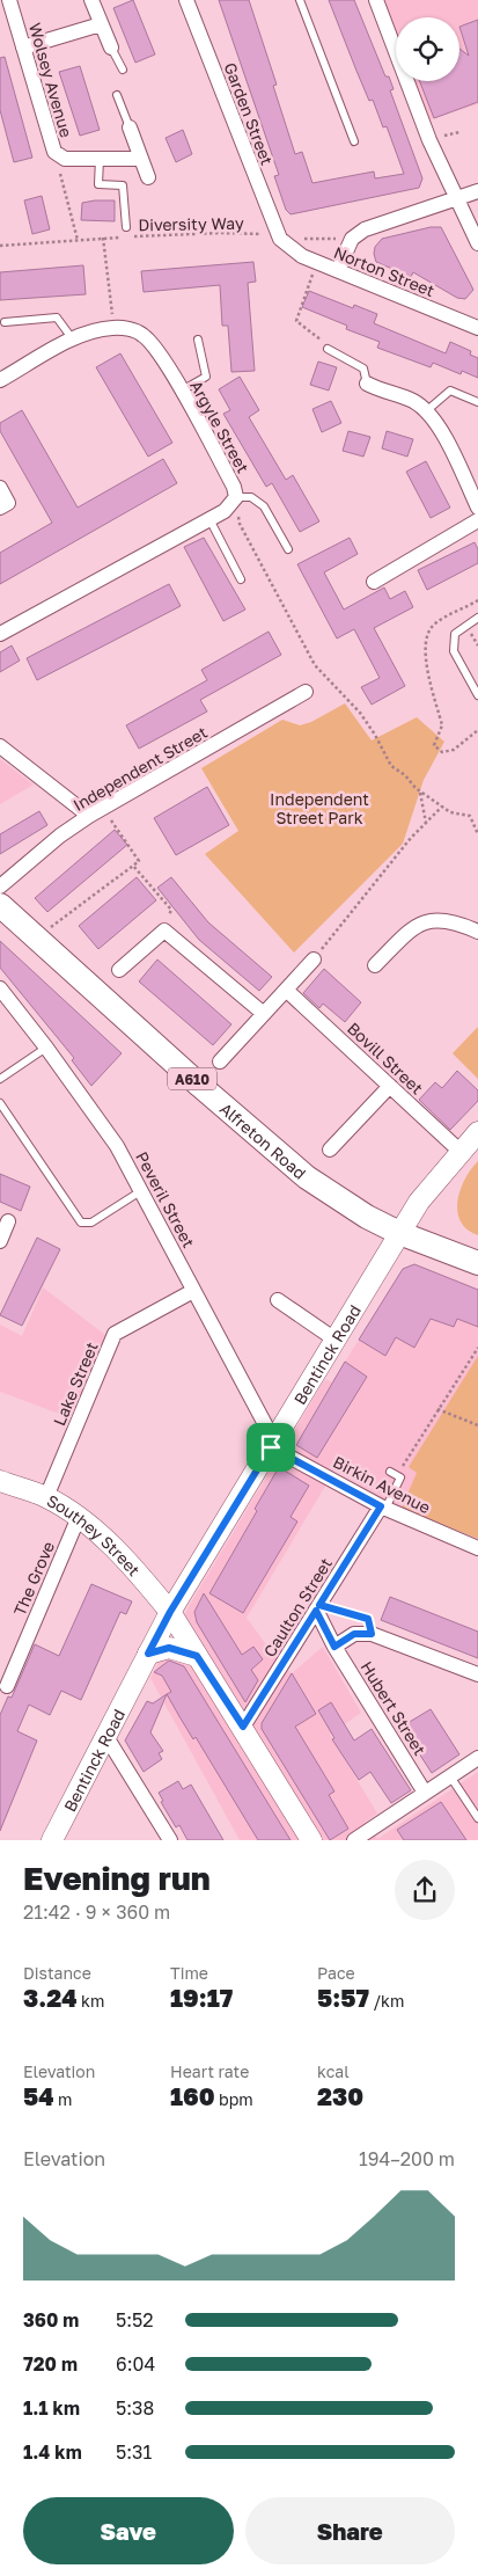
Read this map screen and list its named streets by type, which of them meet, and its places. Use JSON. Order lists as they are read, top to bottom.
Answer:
{
  "streets": {
    "main road": ["A610", "Alfreton Road"],
    "street": [
      "Wolsey Avenue",
      "Garden Street",
      "Norton Street",
      "Argyle Street",
      "Independent Street",
      "Bovill Street",
      "Peveril Street",
      "Bentinck Road",
      "Lake Street",
      "Birkin Avenue",
      "Southey Street",
      "The Grove",
      "Caulton Street",
      "Hubert Street"
    ],
    "path": ["Diversity Way"]
  },
  "crossings": [
    ["Garden Street", "Diversity Way"],
    ["Garden Street", "Norton Street"],
    ["Diversity Way", "Norton Street"],
    ["Bovill Street", "Bentinck Road"],
    ["Alfreton Road", "Bentinck Road"],
    ["Peveril Street", "Bentinck Road"],
    ["Peveril Street", "Lake Street"],
    ["Peveril Street", "Birkin Avenue"],
    ["Bentinck Road", "Birkin Avenue"],
    ["Bentinck Road", "Southey Street"],
    ["Lake Street", "Southey Street"],
    ["Birkin Avenue", "Caulton Street"],
    ["Southey Street", "The Grove"],
    ["Southey Street", "Caulton Street"],
    ["Caulton Street", "Hubert Street"]
  ],
  "parks": ["Independent Street Park"],
  "page": {
    "heading": ["Evening run", "21:42 · 9 × 360 m"],
    "stats": [
      ["Distance", "3.24 km"],
      ["Time", "19:17"],
      ["Pace", "5:57 /km"],
      ["Elevation", "54 m"],
      ["Heart rate", "160 bpm"],
      ["kcal", "230"]
    ],
    "chart": ["Elevation", "194–200 m"],
    "list": [
      {
        "name": "360 m",
        "note": "5:52"
      },
      {
        "name": "720 m",
        "note": "6:04"
      },
      {
        "name": "1.1 km",
        "note": "5:38"
      },
      {
        "name": "1.4 km",
        "note": "5:31"
      }
    ],
    "buttons": ["Save", "Share"]
  }
}
